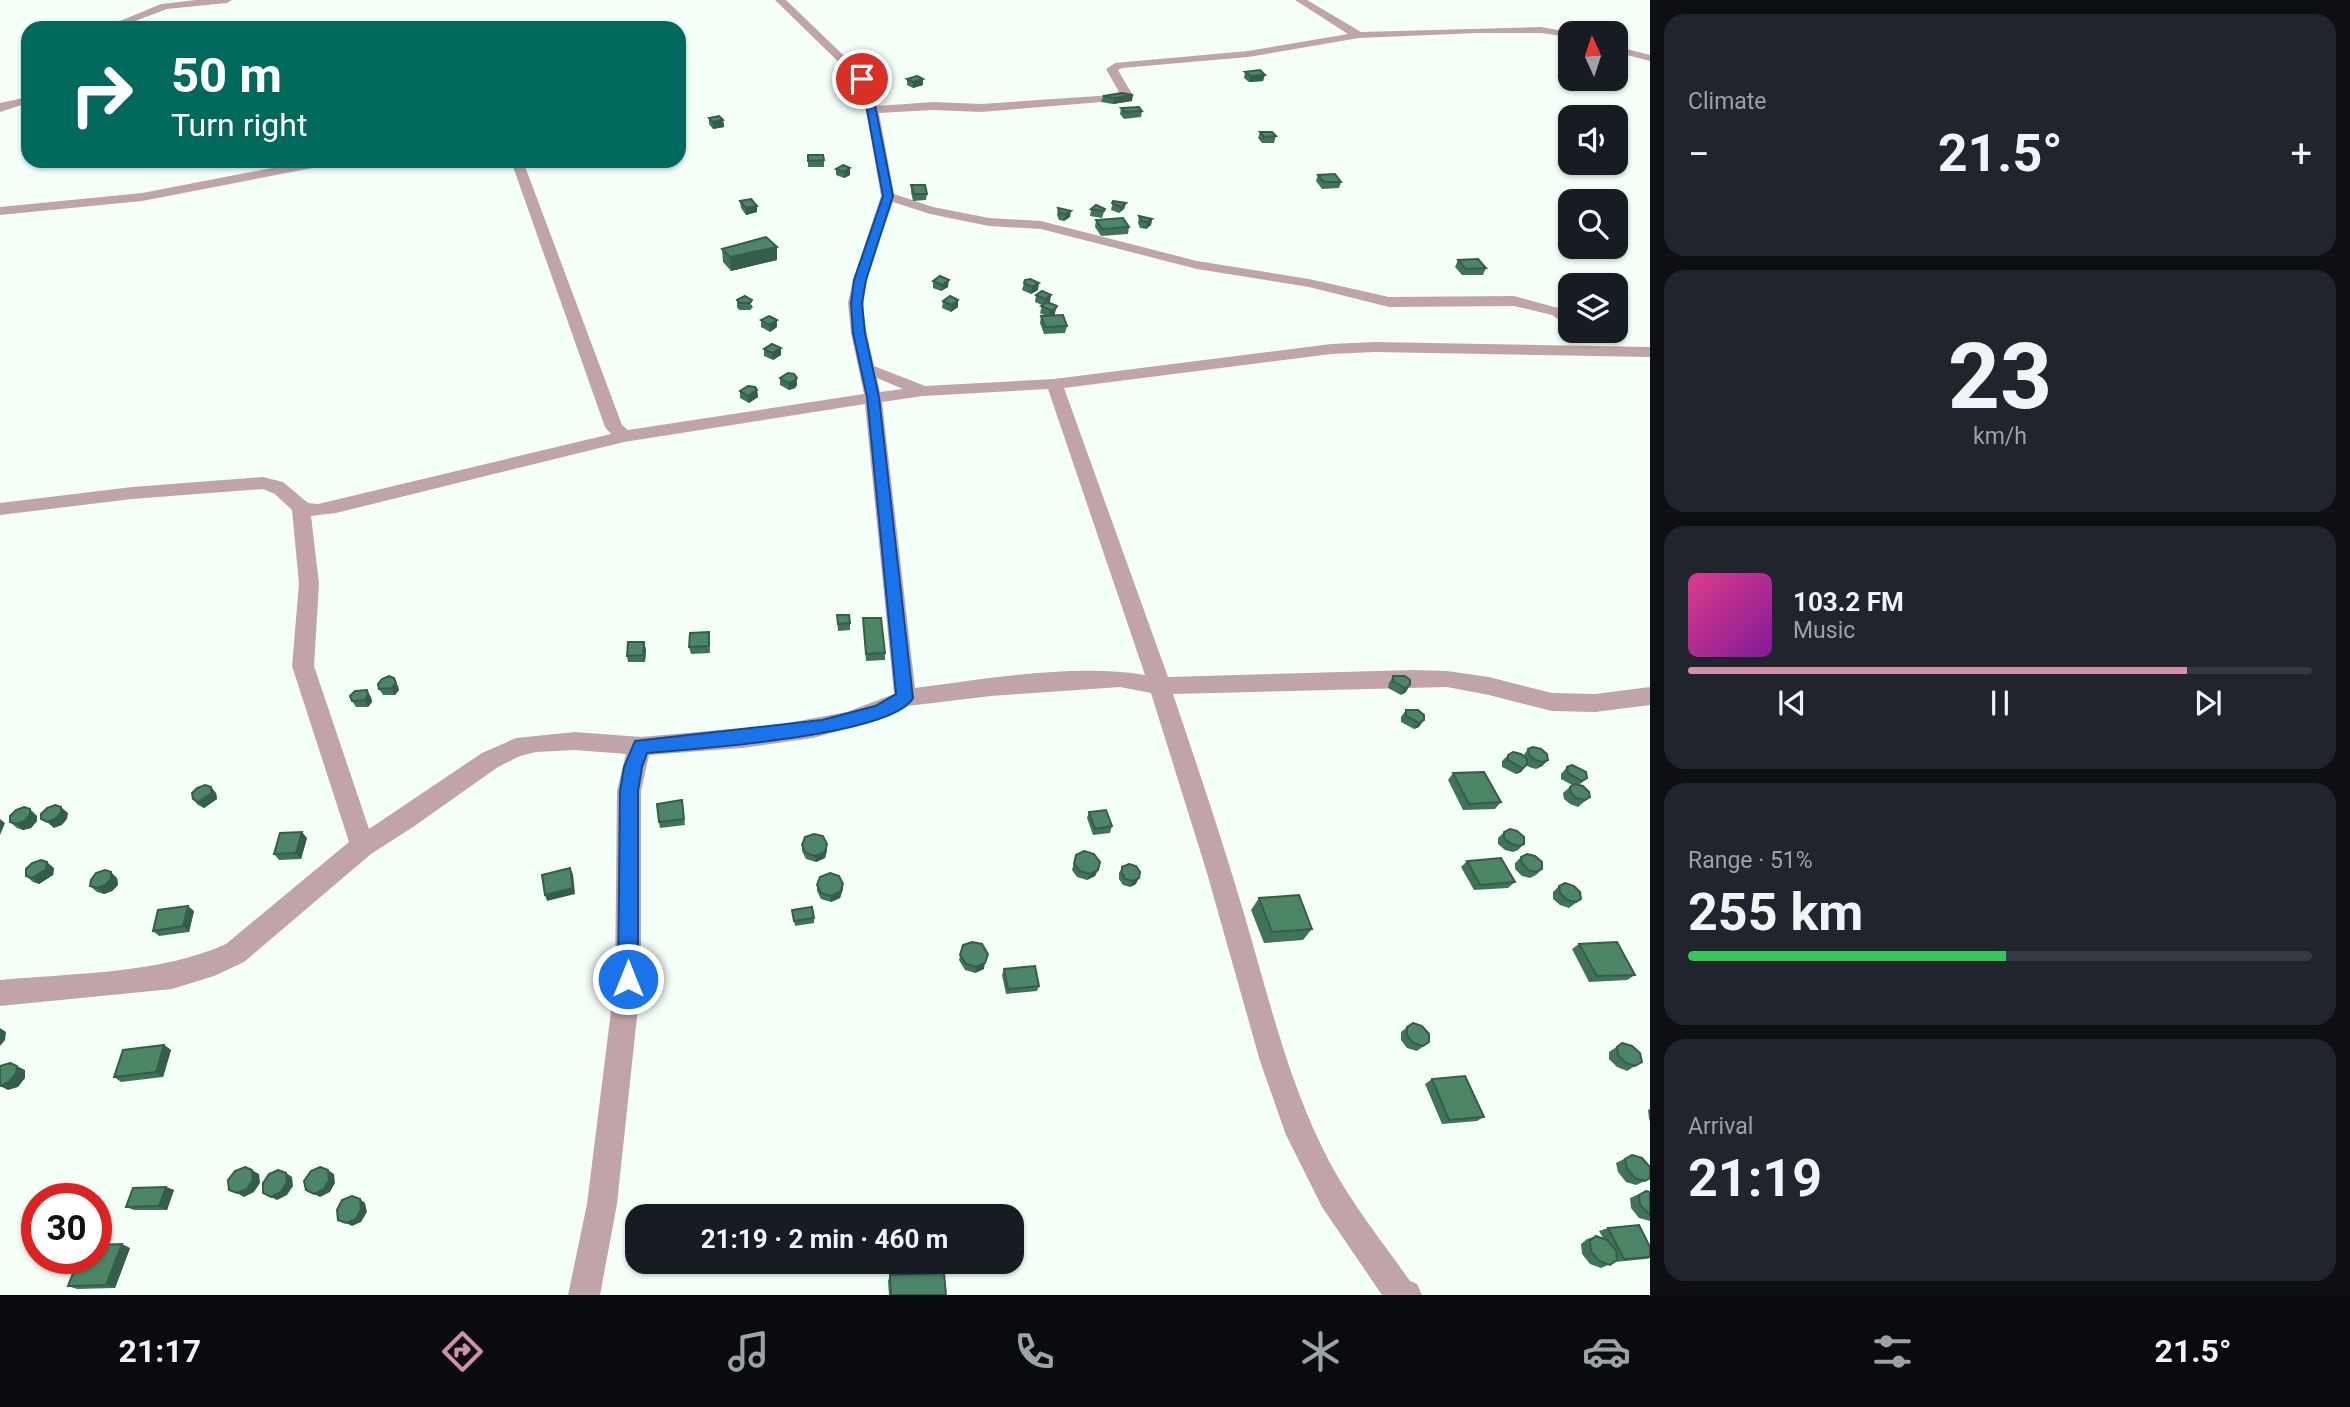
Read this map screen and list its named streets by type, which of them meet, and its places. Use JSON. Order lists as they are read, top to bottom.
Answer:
{
  "north": "top",
  "page": {
    "tile": [
      "Climate",
      ["23", "km/h"],
      ["Range · 51%", "255 km"],
      ["Arrival", "21:19"]
    ],
    "turn": ["50 m", "Turn right"],
    "heat": ["−", "21.5°", "+"],
    "song": ["103.2 FM", "Music"],
    "limit": "30",
    "trip": "21:19 · 2 min · 460 m",
    "tabs": ["21:17", "21.5°"]
  }
}
